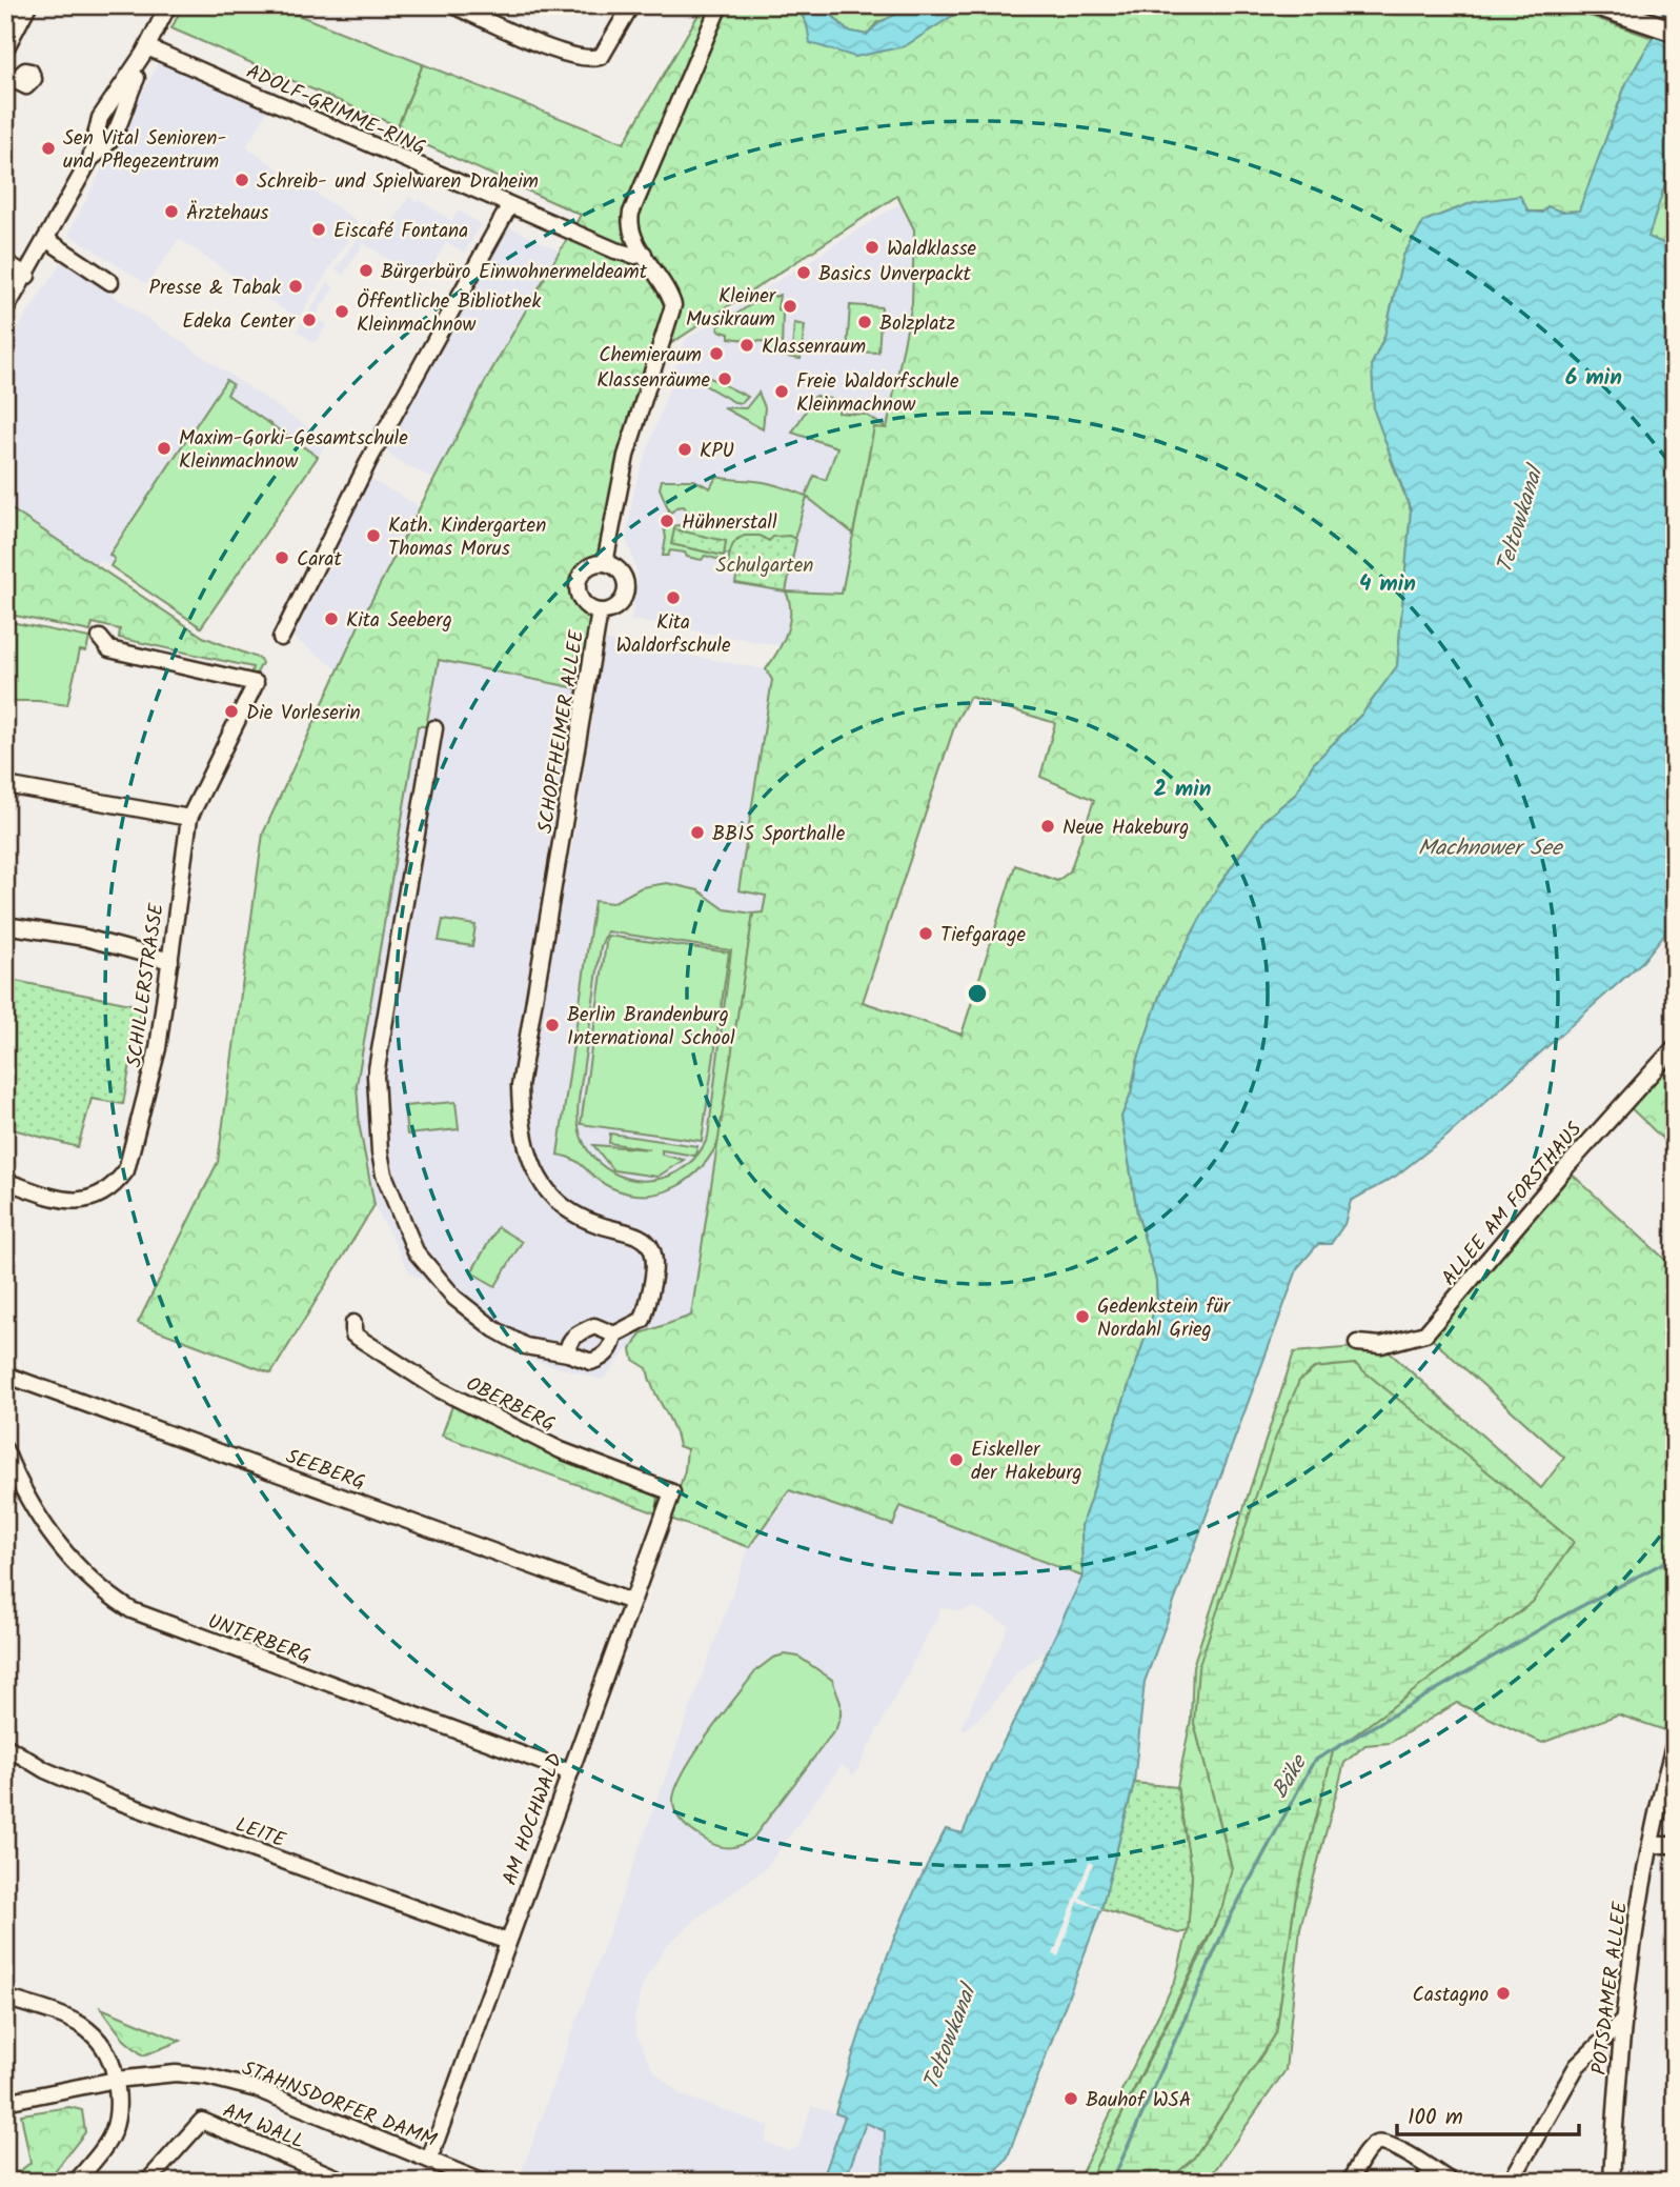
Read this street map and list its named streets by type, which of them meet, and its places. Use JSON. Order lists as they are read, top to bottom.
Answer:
{
  "streets": {
    "street": [
      "ADOLF-GRIMME-RING",
      "SCHOPFHEIMER ALLEE",
      "SCHILLERSTRASSE",
      "ALLEE AM FORSTHAUS",
      "OBERBERG",
      "SEEBERG",
      "UNTERBERG",
      "AM HOCHWALD",
      "LEITE",
      "POTSDAMER ALLEE",
      "STAHNSDORFER DAMM",
      "AM WALL"
    ]
  },
  "crossings": [
    ["OBERBERG", "AM HOCHWALD"],
    ["SEEBERG", "AM HOCHWALD"],
    ["UNTERBERG", "AM HOCHWALD"],
    ["AM HOCHWALD", "LEITE"],
    ["AM HOCHWALD", "STAHNSDORFER DAMM"]
  ],
  "water": ["Teltowkanal", "Machnower See", "Bäke"],
  "parks": ["Schulgarten"],
  "places": [
    "Sen Vital Senioren- und Pflegezentrum",
    "Schreib- und Spielwaren Draheim",
    "Ärztehaus",
    "Eiscafé Fontana",
    "Waldklasse",
    "Bürgerbüro Einwohnermeldeamt",
    "Basics Unverpackt",
    "Presse & Tabak",
    "Kleiner Musikraum",
    "Öffentliche Bibliothek Kleinmachnow",
    "Edeka Center",
    "Bolzplatz",
    "Klassenraum",
    "Chemieraum",
    "Klassenräume",
    "Freie Waldorfschule Kleinmachnow",
    "Maxim-Gorki-Gesamtschule Kleinmachnow",
    "KPU",
    "Hühnerstall",
    "Kath. Kindergarten Thomas Morus",
    "Carat",
    "Kita Waldorfschule",
    "Kita Seeberg",
    "Die Vorleserin",
    "Neue Hakeburg",
    "BBIS Sporthalle",
    "Tiefgarage",
    "Berlin Brandenburg International School",
    "Gedenkstein für Nordahl Grieg",
    "Eiskeller der Hakeburg",
    "Castagno",
    "Bauhof WSA"
  ],
  "scale_bar": "100 m",
  "rings": ["6 min", "4 min", "2 min"]
}
